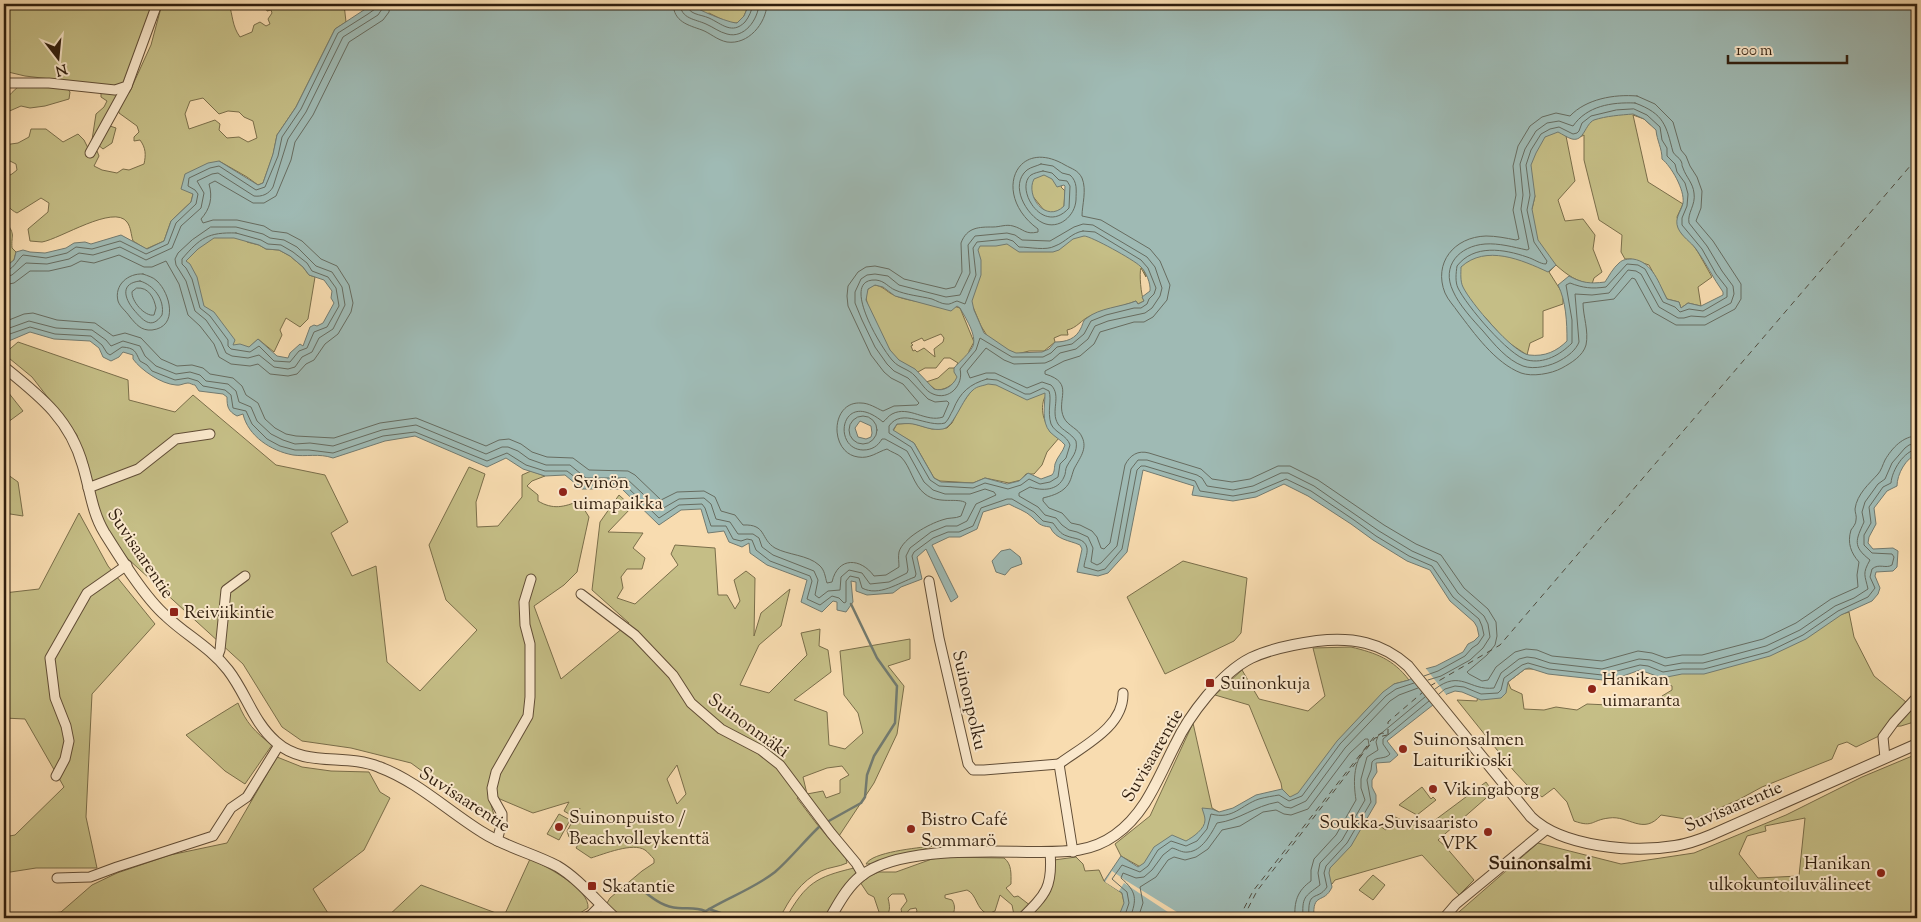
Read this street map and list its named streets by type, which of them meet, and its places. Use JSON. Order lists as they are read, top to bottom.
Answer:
{
  "streets": {
    "street": ["Suvisaarentie", "Suinonpolku", "Suinonmäki"]
  },
  "crossings": [
    ["Suvisaarentie", "Suinonmäki"]
  ],
  "districts": ["Suinonsalmi"],
  "places": {
    "other": [
      "Svinön uimapaikka",
      "Hanikan uimaranta",
      "Suinonsalmen Laiturikioski",
      "Vikingaborg",
      "Suinonpuisto / Beachvolleykenttä",
      "Bistro Café Sommarö",
      "Soukka-Suvisaaristo VPK",
      "Hanikan ulkokuntoiluvälineet"
    ],
    "transit": ["Reiviikintie", "Suinonkuja", "Skatantie"]
  },
  "scale_bar": "100 m",
  "north": "bottom"
}
